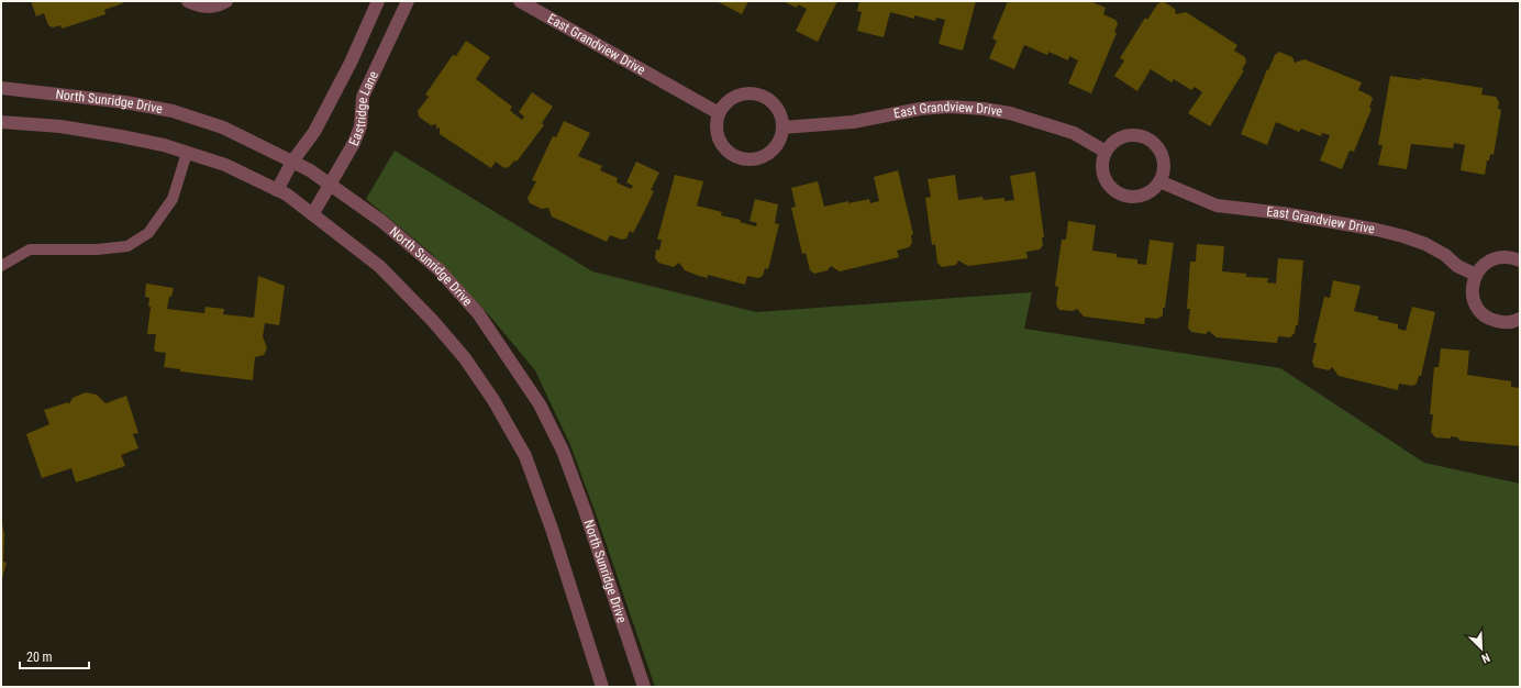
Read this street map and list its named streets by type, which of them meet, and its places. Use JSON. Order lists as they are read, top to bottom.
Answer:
{
  "streets": {
    "street": ["East Grandview Drive", "North Sunridge Drive", "Eastridge Lane"]
  },
  "crossings": [
    ["North Sunridge Drive", "Eastridge Lane"]
  ],
  "scale_bar": "20 m",
  "north": "bottom right"
}
